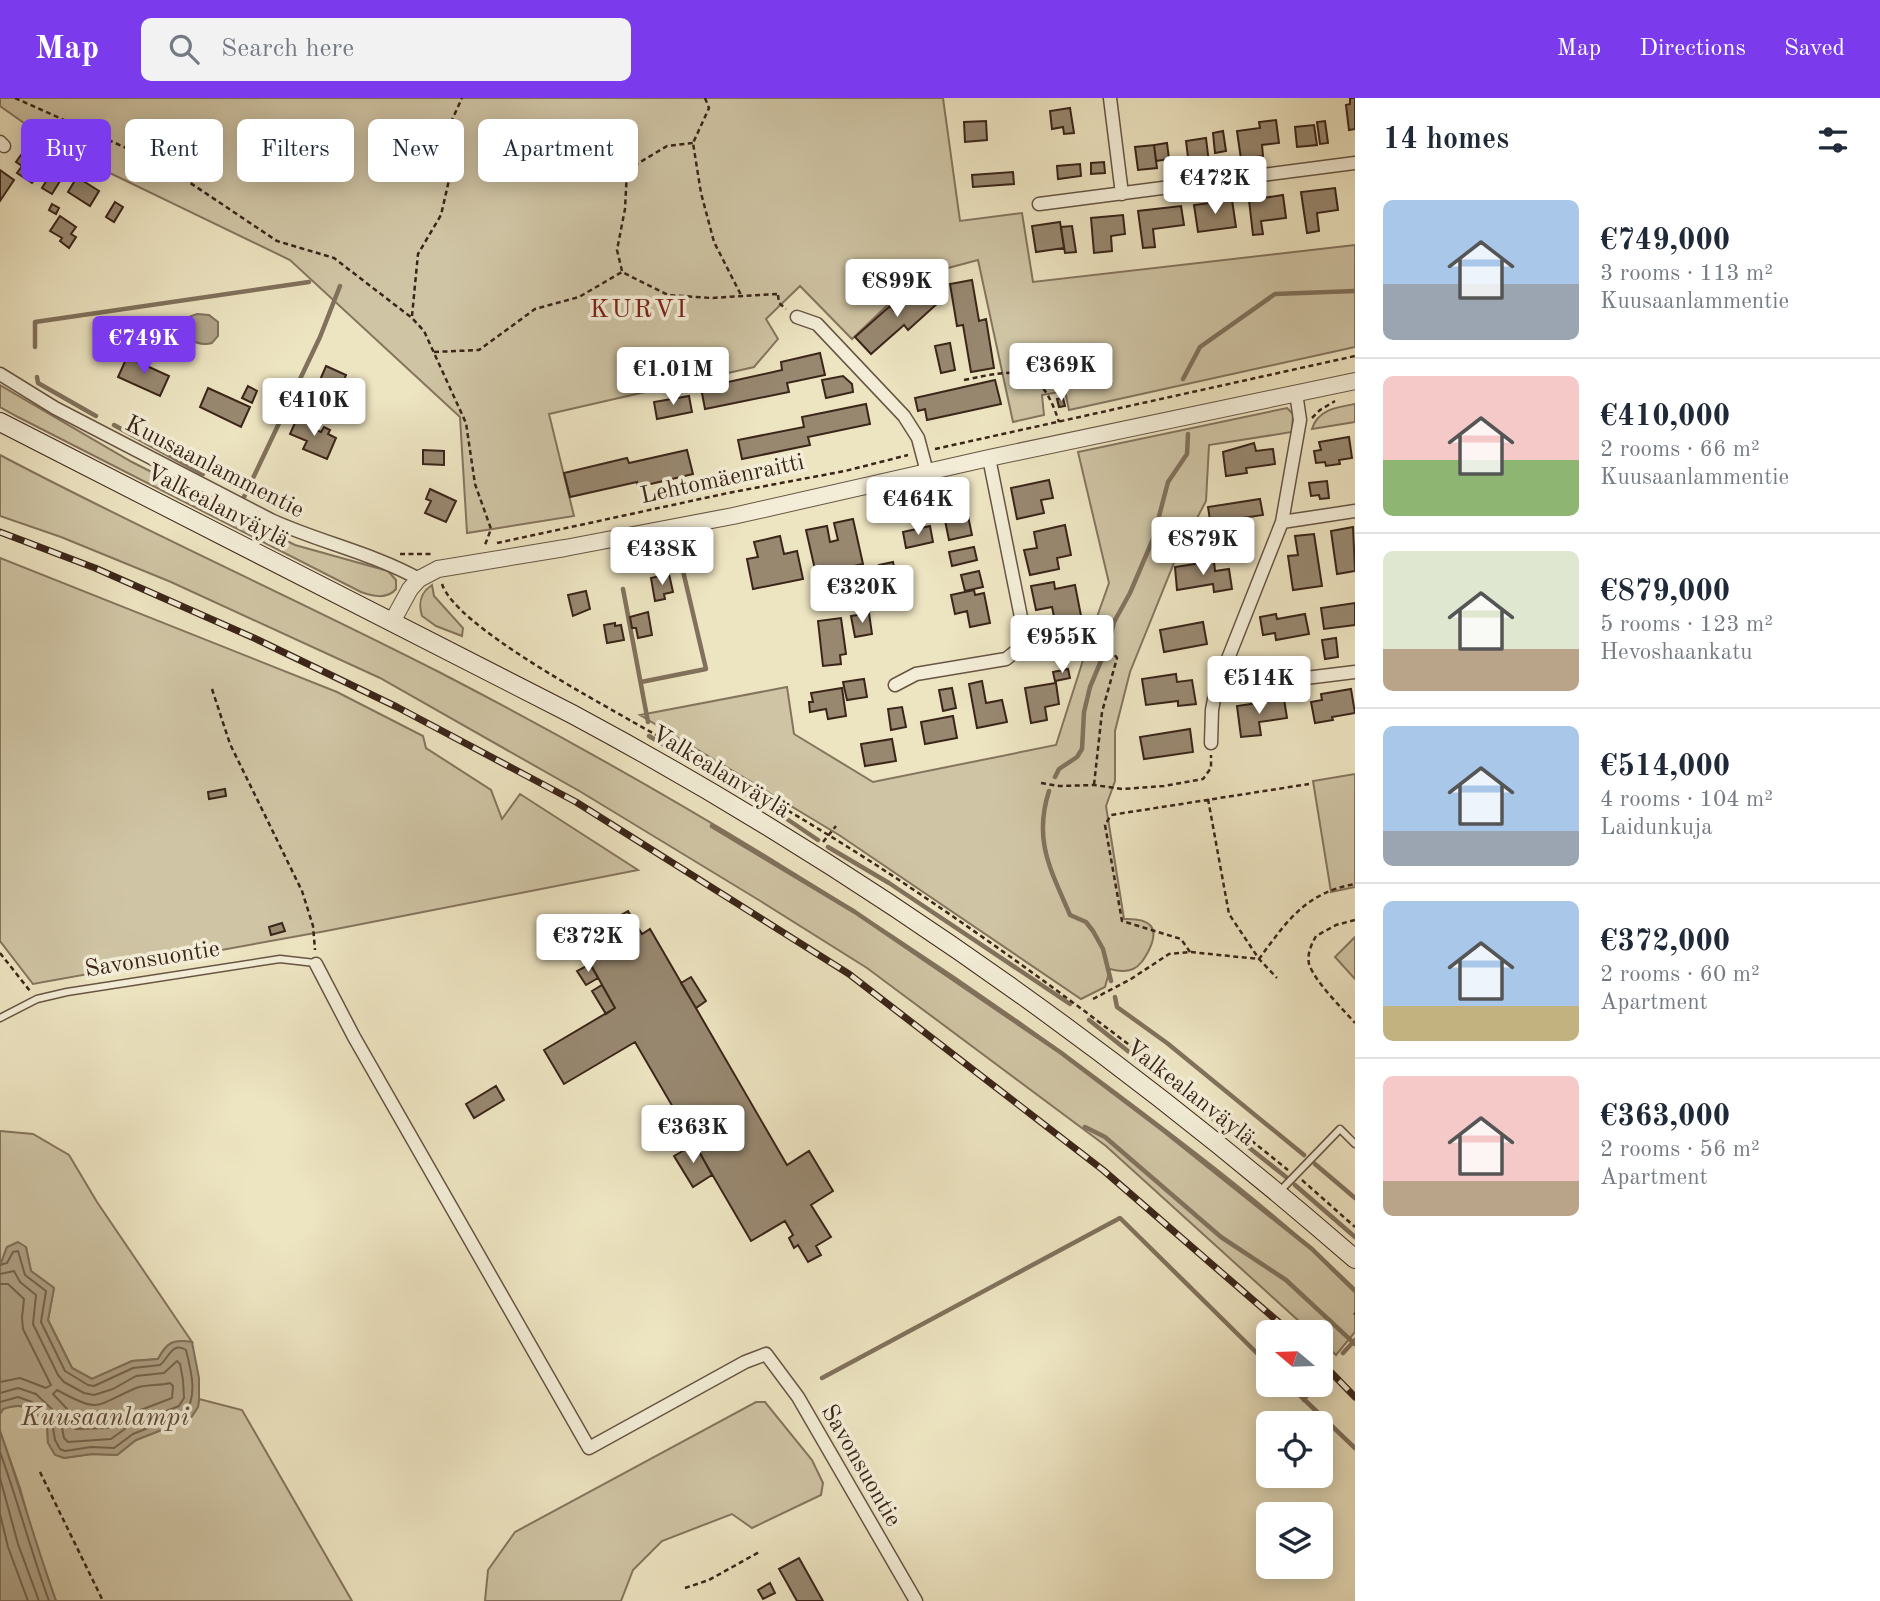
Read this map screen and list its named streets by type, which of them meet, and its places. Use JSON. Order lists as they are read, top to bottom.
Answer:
{
  "streets": {
    "main road": ["Valkealanväylä"],
    "street": ["Kuusaanlammentie", "Savonsuontie"],
    "path": ["Lehtomäenraitti"]
  },
  "districts": ["KURVI"],
  "water": ["Kuusaanlampi"],
  "north": "left",
  "page": {
    "header": "Map",
    "search": "Search here",
    "nav": ["Map", "Directions", "Saved"],
    "heading": "14 homes",
    "chip": [
      "Buy",
      "Rent",
      "Filters",
      "New",
      "Apartment"
    ],
    "price": [
      "€472K",
      "€899K",
      "€749K",
      "€369K",
      "€1.01M",
      "€410K",
      "€464K",
      "€879K",
      "€438K",
      "€320K",
      "€955K",
      "€514K",
      "€372K",
      "€363K"
    ],
    "list": [
      {
        "name": "€749,000",
        "note": "3 rooms · 113 m² · Kuusaanlammentie"
      },
      {
        "name": "€410,000",
        "note": "2 rooms · 66 m² · Kuusaanlammentie"
      },
      {
        "name": "€879,000",
        "note": "5 rooms · 123 m² · Hevoshaankatu"
      },
      {
        "name": "€514,000",
        "note": "4 rooms · 104 m² · Laidunkuja"
      },
      {
        "name": "€372,000",
        "note": "2 rooms · 60 m² · Apartment"
      },
      {
        "name": "€363,000",
        "note": "2 rooms · 56 m² · Apartment"
      }
    ]
  }
}
